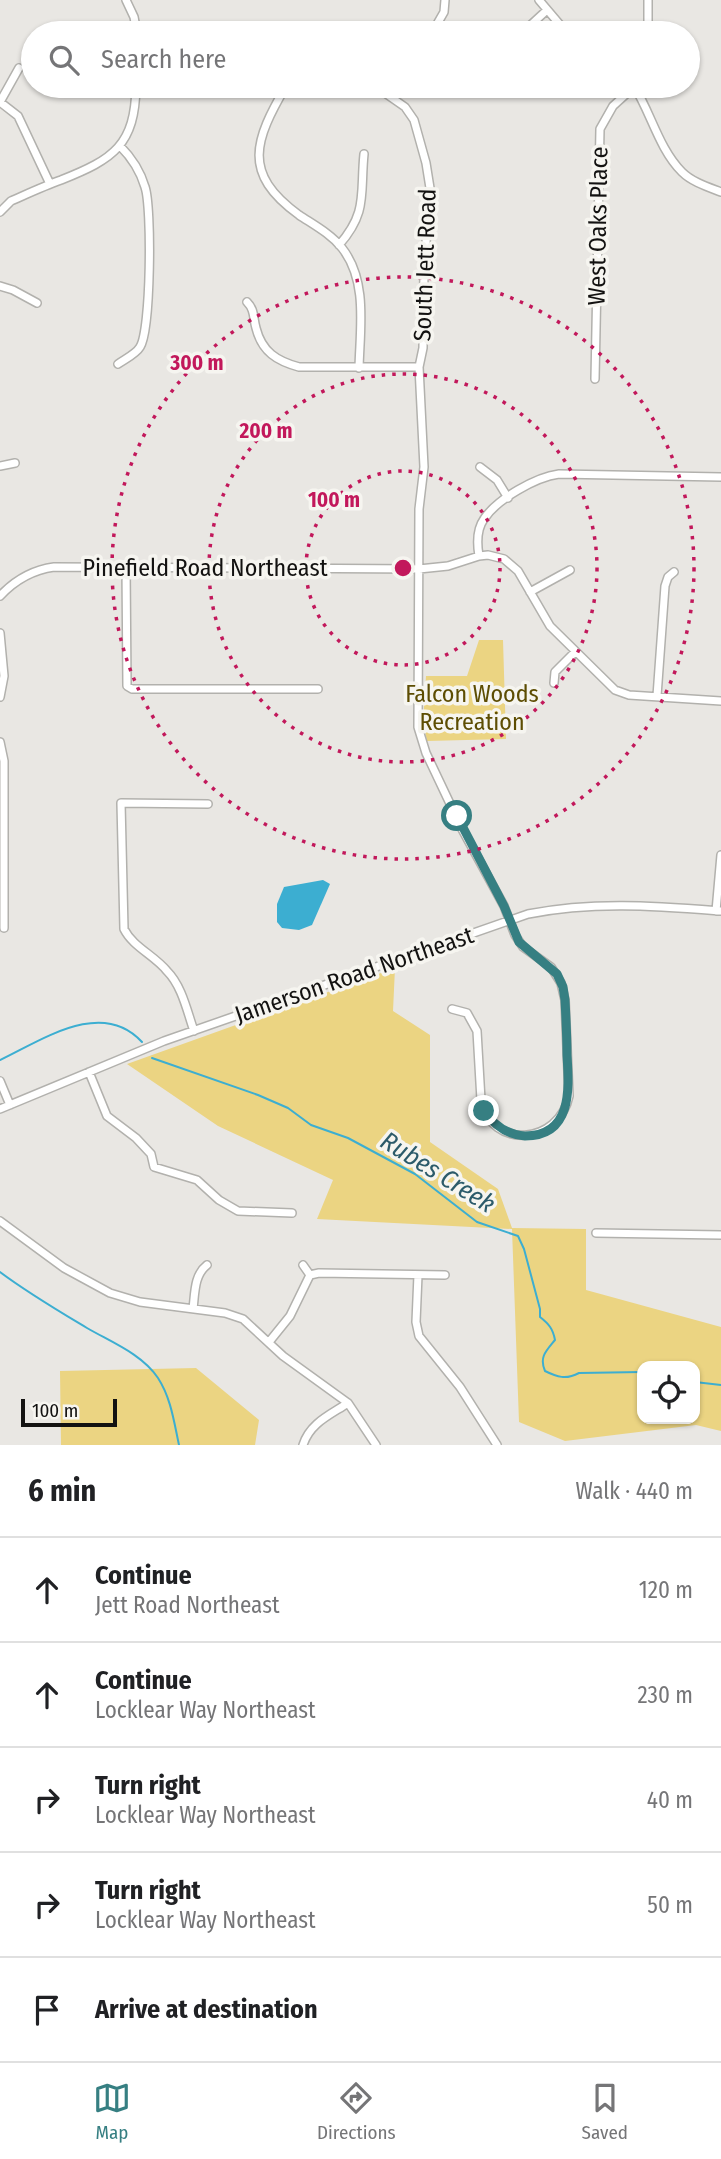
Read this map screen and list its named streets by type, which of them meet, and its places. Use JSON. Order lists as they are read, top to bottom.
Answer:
{
  "streets": {
    "street": [
      "West Oaks Place",
      "South Jett Road",
      "Pinefield Road Northeast",
      "Jamerson Road Northeast"
    ]
  },
  "crossings": [
    ["South Jett Road", "Pinefield Road Northeast"],
    ["South Jett Road", "Jamerson Road Northeast"]
  ],
  "water": ["Rubes Creek"],
  "parks": ["Falcon Woods Recreation"],
  "scale_bar": "100 m",
  "page": {
    "search": "Search here",
    "scale": "100 m",
    "heading": ["6 min", "Walk · 440 m"],
    "list": [
      ["Continue", "Jett Road Northeast", "120 m"],
      ["Continue", "Locklear Way Northeast", "230 m"],
      ["Turn right", "Locklear Way Northeast", "40 m"],
      ["Turn right", "Locklear Way Northeast", "50 m"],
      "Arrive at destination"
    ],
    "nav": ["Map", "Directions", "Saved"]
  },
  "rings": ["300 m", "200 m", "100 m"]
}
